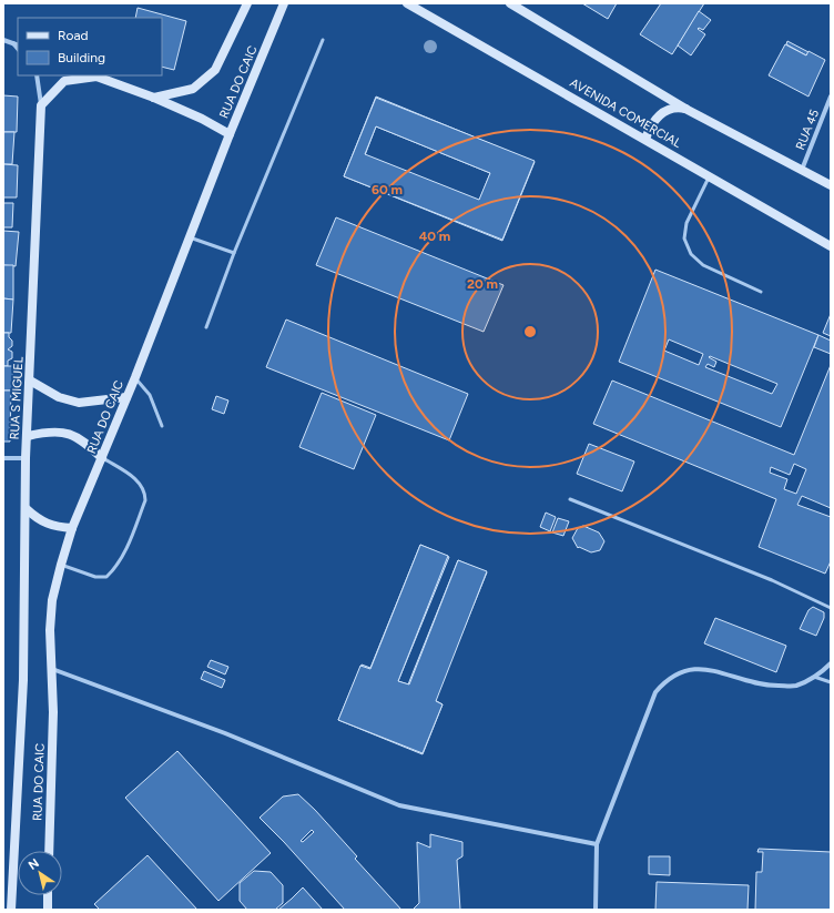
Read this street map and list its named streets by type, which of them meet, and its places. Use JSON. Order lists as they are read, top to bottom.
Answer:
{
  "streets": {
    "street": [
      "RUA DO CAIC",
      "AVENIDA COMERCIAL",
      "RUA 45",
      "RUA S MIGUEL"
    ]
  },
  "crossings": [
    ["RUA DO CAIC", "RUA S MIGUEL"]
  ],
  "legend": ["Road", "Building"],
  "north": "top left",
  "rings": ["60 m", "40 m", "20 m"]
}
